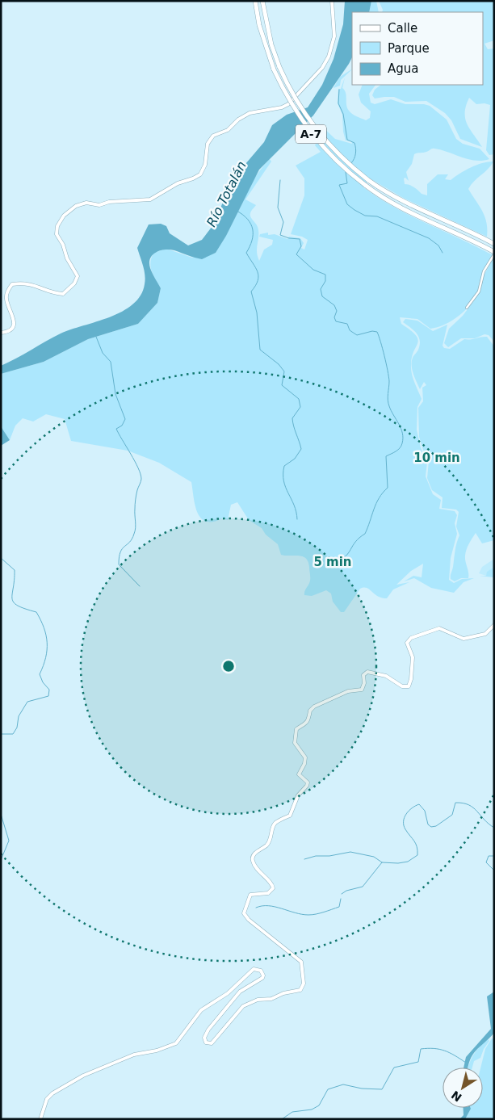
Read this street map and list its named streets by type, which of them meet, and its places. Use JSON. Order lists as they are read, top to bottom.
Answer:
{
  "streets": {
    "highway": ["A-7"]
  },
  "water": ["Río Totalán"],
  "legend": ["Calle", "Parque", "Agua"],
  "north": "bottom left",
  "rings": ["10 min", "5 min"]
}
